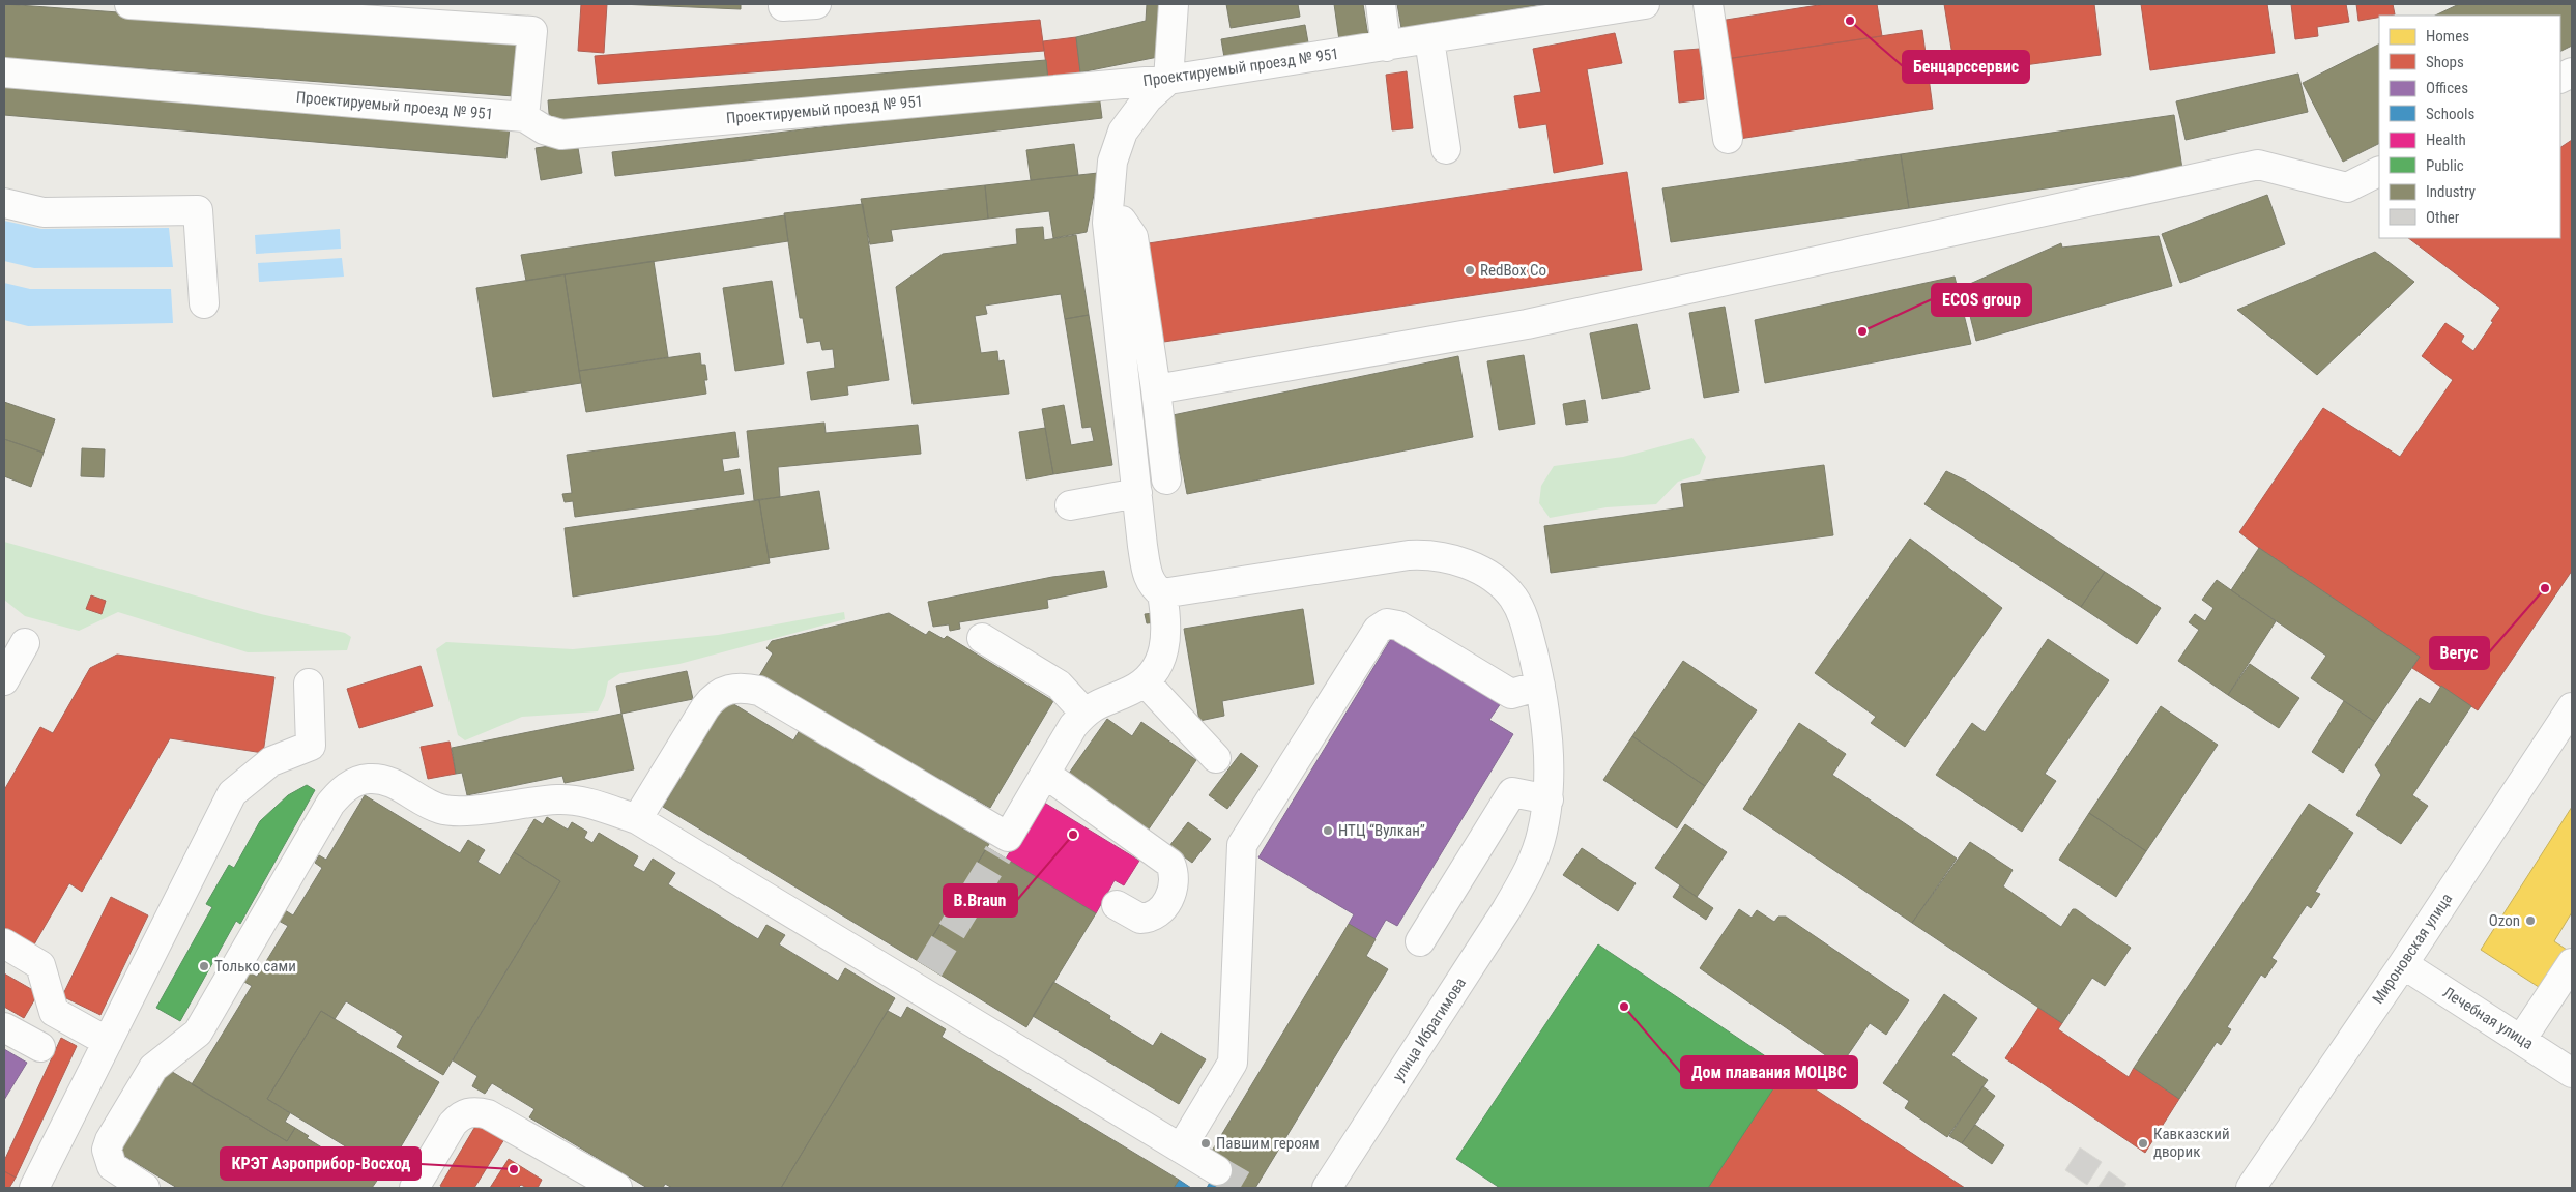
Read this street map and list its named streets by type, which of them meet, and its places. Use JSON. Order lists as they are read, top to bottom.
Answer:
{
  "streets": {
    "street": [
      "Проектируемый проезд № 951",
      "Мироновская улица",
      "Лечебная улица",
      "улица Ибрагимова"
    ]
  },
  "crossings": [
    ["Мироновская улица", "Лечебная улица"]
  ],
  "places": [
    "Бенцарссервис",
    "RedBox Co",
    "ECOS group",
    "Вегус",
    "НТЦ “Вулкан”",
    "B.Braun",
    "Ozon",
    "Только сами",
    "Дом плавания МОЦВС",
    "Павшим героям",
    "Кавказский дворик",
    "КРЭТ Аэроприбор-Восход"
  ],
  "legend": [
    "Homes",
    "Shops",
    "Offices",
    "Schools",
    "Health",
    "Public",
    "Industry",
    "Other"
  ]
}
